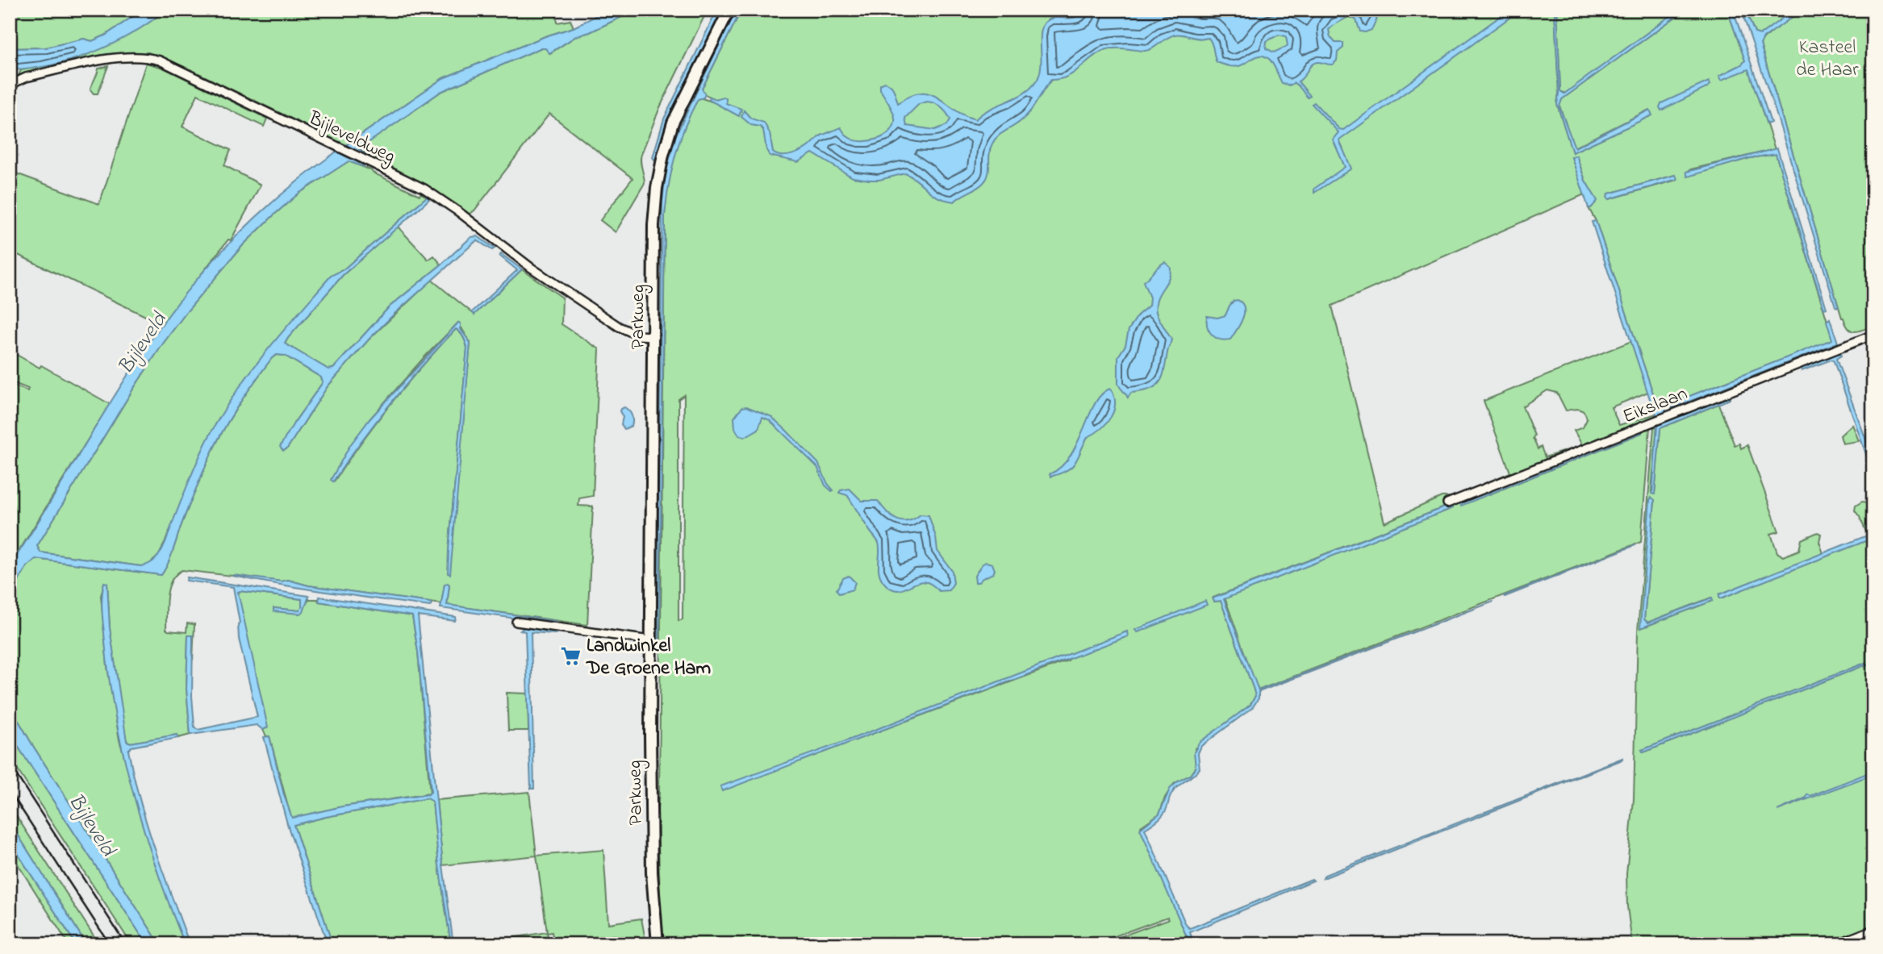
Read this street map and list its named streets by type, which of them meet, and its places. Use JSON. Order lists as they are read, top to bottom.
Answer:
{
  "streets": {
    "street": ["Bijleveldweg", "Parkweg", "Eikslaan"]
  },
  "crossings": [
    ["Bijleveldweg", "Parkweg"]
  ],
  "water": ["Bijleveld"],
  "parks": ["Kasteel de Haar"],
  "places": {
    "supermarket": ["Landwinkel De Groene Ham"]
  }
}
